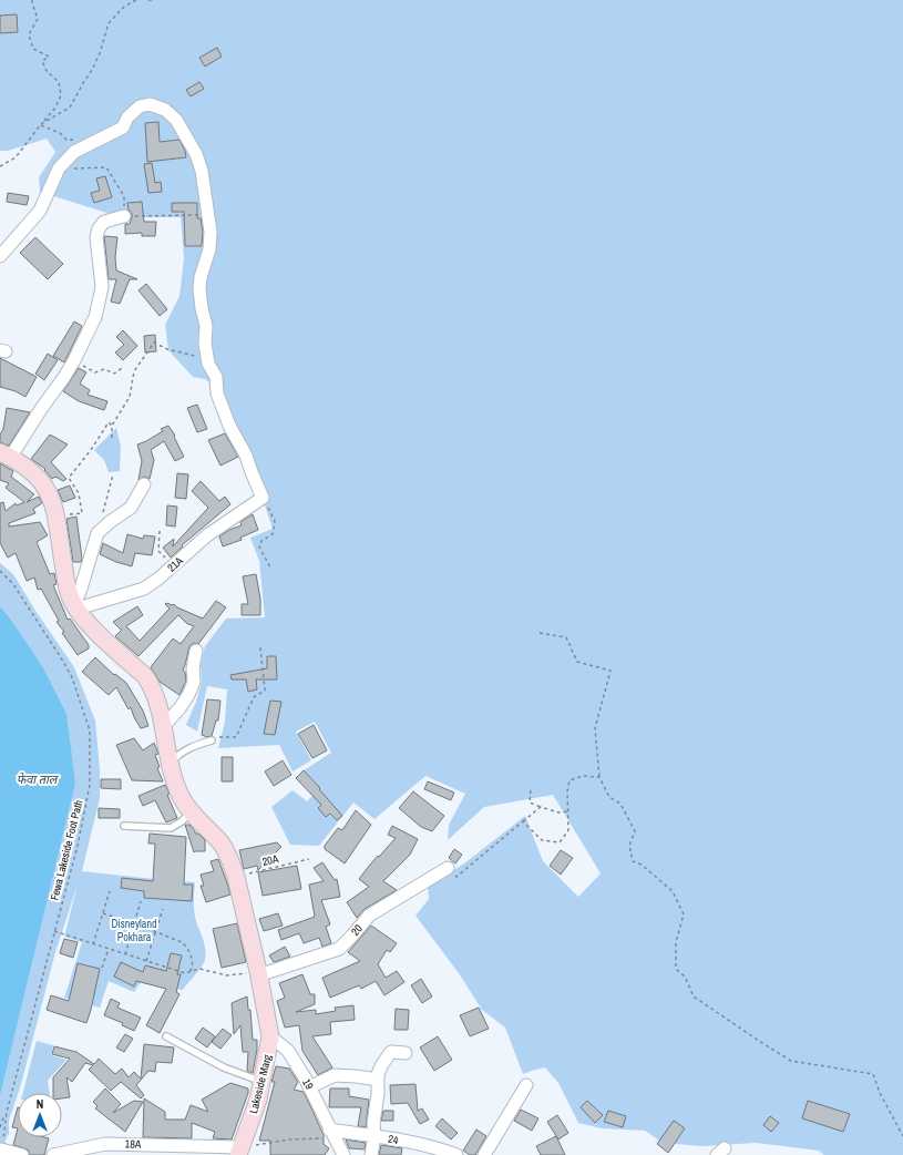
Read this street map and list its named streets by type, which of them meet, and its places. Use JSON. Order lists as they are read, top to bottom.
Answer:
{
  "streets": {
    "main road": ["Lakeside Marg"],
    "street": [
      "21A",
      "20",
      "19",
      "24",
      "18A"
    ],
    "path": ["Fewa Lakeside Foot Path", "20A"]
  },
  "crossings": [
    ["Lakeside Marg", "19"],
    ["Lakeside Marg", "18A"],
    ["19", "24"]
  ],
  "water": ["फेवा ताल"],
  "parks": ["Disneyland Pokhara"],
  "north": "top"
}
